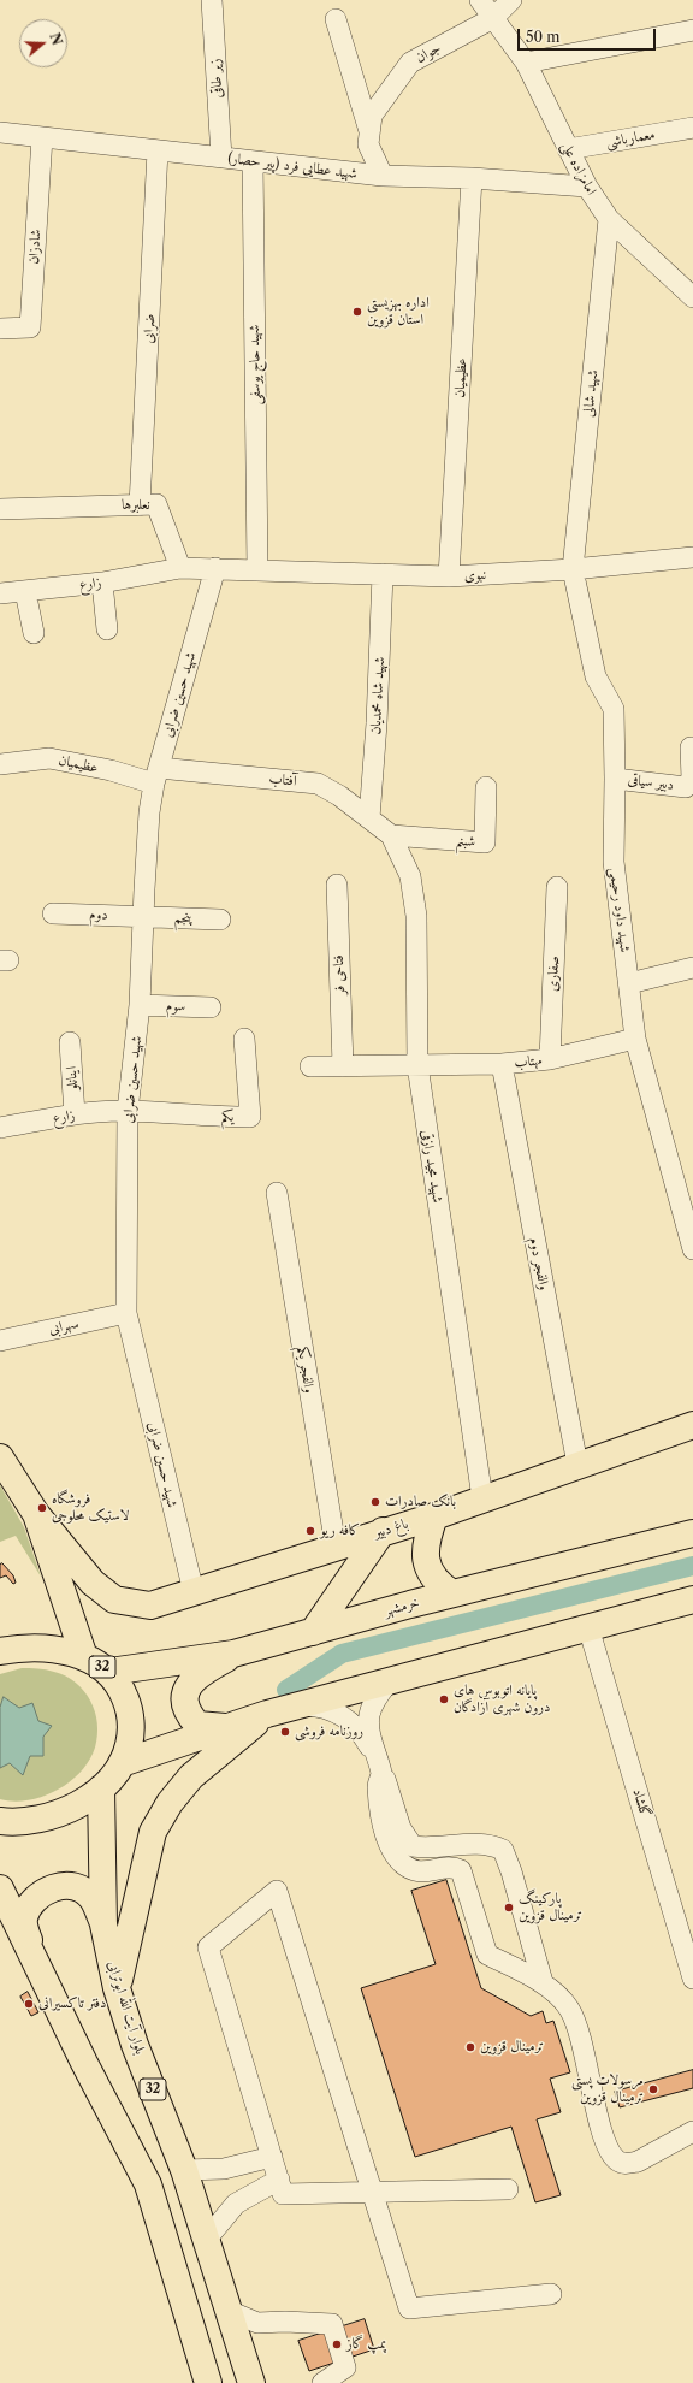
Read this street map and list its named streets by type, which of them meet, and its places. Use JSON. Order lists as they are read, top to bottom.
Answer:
{
  "streets": {
    "main road": [
      "باغ دبیر",
      "خرمشهر",
      "32",
      "بلوار آیت الله ابوترابی"
    ],
    "street": [
      "جوان",
      "زیر طاقی",
      "معمارباشی",
      "شهید عطایی فرد (پیر حصار)",
      "امامزاده علی",
      "شادزان",
      "ضرابی",
      "شهید حاج یوسفی",
      "عظیمیان",
      "شهید شالی",
      "نعلبرها",
      "نبوی",
      "زارع",
      "شهید حسین ضرابی",
      "شهید شاه محمدیان",
      "آفتاب",
      "دبیر سیاقی",
      "شبنم",
      "شهید داود رحیمی",
      "دوم",
      "پنجم",
      "صفاری",
      "فتاحی فر",
      "سوم",
      "مهتاب",
      "اینانلو",
      "یکم",
      "شهید مجید رازقی",
      "والفجر دوم",
      "سهرابی",
      "والفجر یکم",
      "گلشاد"
    ]
  },
  "crossings": [
    ["جوان", "شهید عطایی فرد (پیر حصار)"],
    ["جوان", "امامزاده علی"],
    ["زیر طاقی", "شهید عطایی فرد (پیر حصار)"],
    ["معمارباشی", "امامزاده علی"],
    ["شهید عطایی فرد (پیر حصار)", "امامزاده علی"],
    ["شهید عطایی فرد (پیر حصار)", "شادزان"],
    ["شهید عطایی فرد (پیر حصار)", "ضرابی"],
    ["شهید عطایی فرد (پیر حصار)", "شهید حاج یوسفی"],
    ["شهید عطایی فرد (پیر حصار)", "عظیمیان"],
    ["امامزاده علی", "شهید شالی"],
    ["ضرابی", "نعلبرها"],
    ["شهید حاج یوسفی", "نبوی"],
    ["عظیمیان", "نبوی"],
    ["عظیمیان", "شهید حسین ضرابی"],
    ["عظیمیان", "آفتاب"],
    ["شهید شالی", "نبوی"],
    ["شهید شالی", "شهید داود رحیمی"],
    ["نعلبرها", "زارع"],
    ["نبوی", "شهید شاه محمدیان"],
    ["نبوی", "شهید داود رحیمی"],
    ["زارع", "شهید حسین ضرابی"],
    ["زارع", "اینانلو"],
    ["زارع", "یکم"],
    ["شهید حسین ضرابی", "آفتاب"],
    ["شهید حسین ضرابی", "دوم"],
    ["شهید حسین ضرابی", "پنجم"],
    ["شهید حسین ضرابی", "سوم"],
    ["شهید حسین ضرابی", "یکم"],
    ["شهید حسین ضرابی", "سهرابی"],
    ["شهید حسین ضرابی", "باغ دبیر"],
    ["شهید شاه محمدیان", "آفتاب"],
    ["آفتاب", "شبنم"],
    ["آفتاب", "شهید مجید رازقی"],
    ["دبیر سیاقی", "شهید داود رحیمی"],
    ["شبنم", "شهید مجید رازقی"],
    ["شهید داود رحیمی", "مهتاب"],
    ["دوم", "پنجم"],
    ["صفاری", "مهتاب"],
    ["مهتاب", "شهید مجید رازقی"],
    ["مهتاب", "والفجر دوم"],
    ["شهید مجید رازقی", "باغ دبیر"],
    ["والفجر دوم", "باغ دبیر"],
    ["والفجر یکم", "باغ دبیر"],
    ["خرمشهر", "32"],
    ["32", "بلوار آیت الله ابوترابی"]
  ],
  "places": [
    "اداره بهزیستی استان قزوین",
    "بانک صادرات",
    "فروشگاه لاستیک محلوجی",
    "کافه ریو",
    "پایانه اتوبوس های درون شهری آزادگان",
    "روزنامه فروشی",
    "پارکینگ ترمینال قزوین",
    "دفتر تاکسیرانی",
    "ترمینال قزوین",
    "مرسولات پستی ترمینال قزوین",
    "پمپ گاز"
  ],
  "scale_bar": "50 m",
  "north": "right"
}
